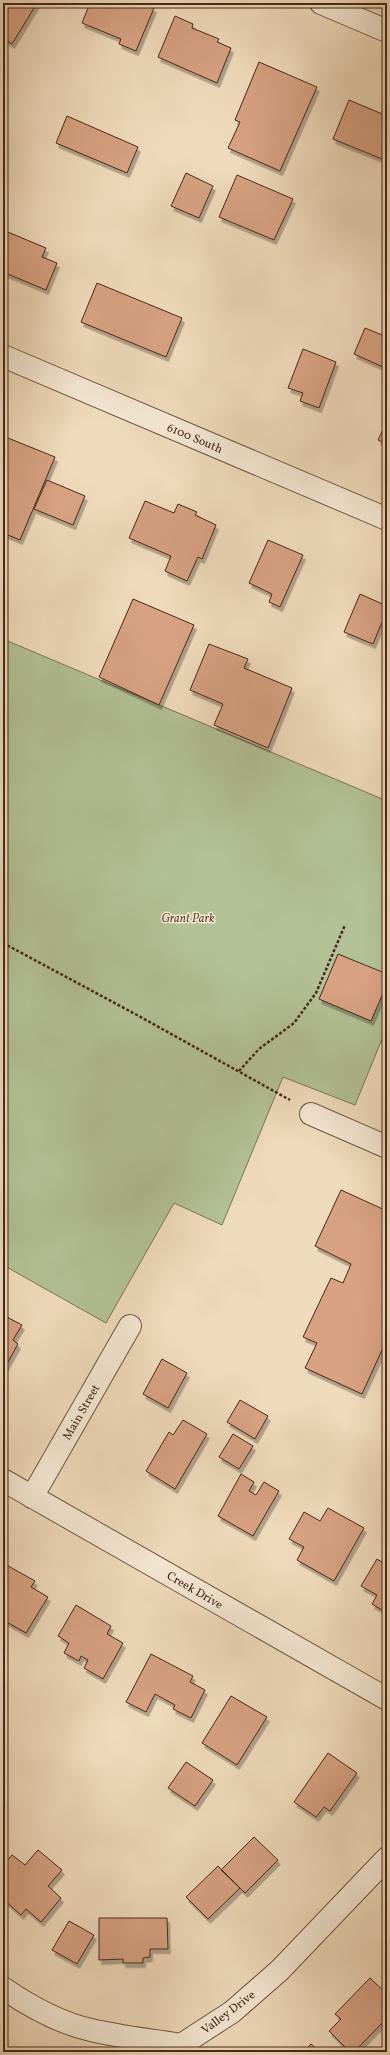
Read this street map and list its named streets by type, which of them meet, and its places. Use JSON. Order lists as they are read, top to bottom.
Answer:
{
  "streets": {
    "street": [
      "6100 South",
      "Main Street",
      "Creek Drive",
      "Valley Drive"
    ]
  },
  "crossings": [
    ["Main Street", "Creek Drive"]
  ],
  "parks": ["Grant Park"]
}
